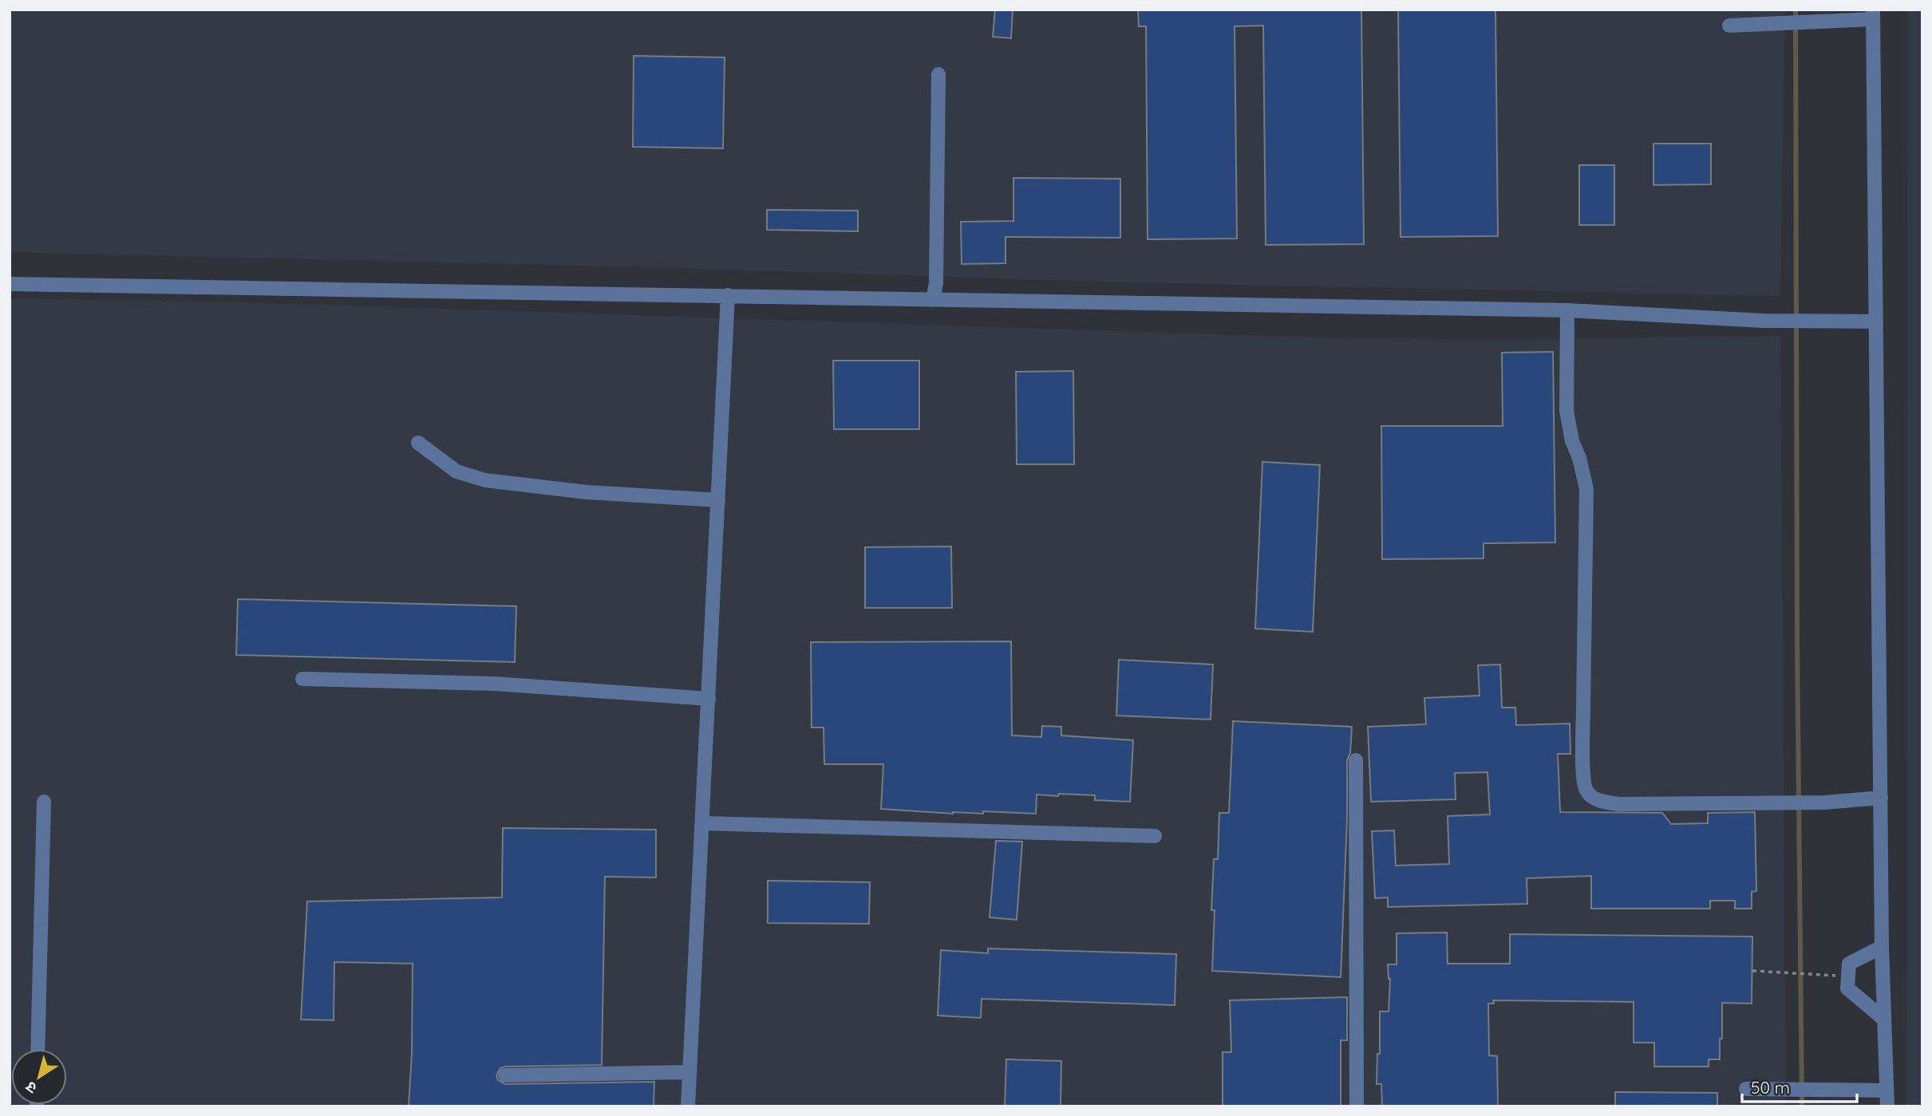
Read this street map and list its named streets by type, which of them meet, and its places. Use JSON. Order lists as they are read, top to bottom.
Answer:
{
  "scale_bar": "50 m",
  "north": "bottom left"
}
